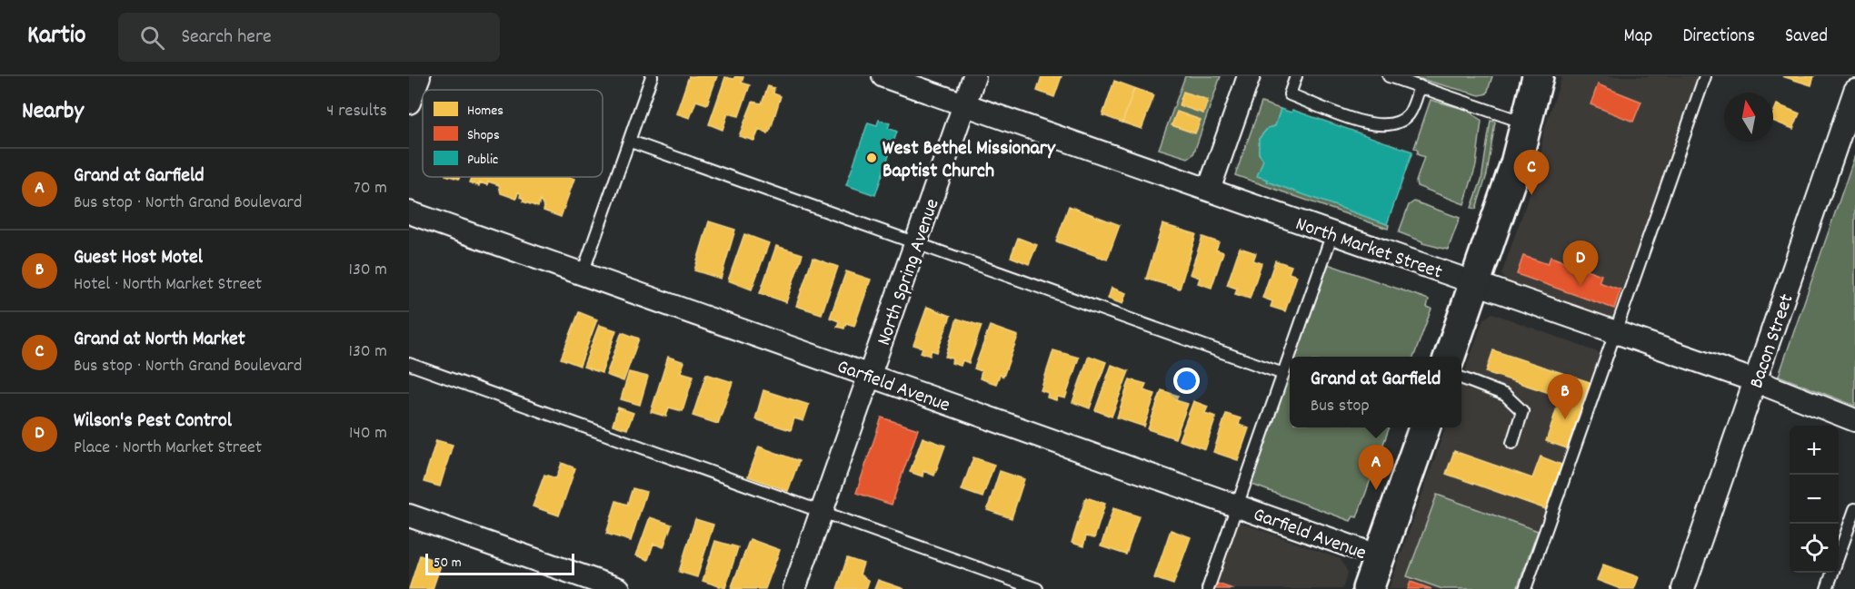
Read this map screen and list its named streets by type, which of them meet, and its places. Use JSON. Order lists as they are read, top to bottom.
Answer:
{
  "streets": {
    "street": [
      "North Market Street",
      "North Spring Avenue",
      "Bacon Street",
      "Garfield Avenue"
    ]
  },
  "crossings": [
    ["North Market Street", "North Spring Avenue"],
    ["North Market Street", "Bacon Street"],
    ["North Spring Avenue", "Garfield Avenue"]
  ],
  "places": ["West Bethel Missionary Baptist Church"],
  "legend": ["Homes", "Shops", "Public"],
  "scale_bar": "50 m",
  "north": "top",
  "page": {
    "header": "Kartio",
    "search": "Search here",
    "nav": ["Map", "Directions", "Saved"],
    "heading": ["Nearby", "4 results"],
    "list": [
      {
        "mark": "A",
        "name": "Grand at Garfield",
        "note": "Bus stop · North Grand Boulevard",
        "value": "70 m"
      },
      {
        "mark": "B",
        "name": "Guest Host Motel",
        "note": "Hotel · North Market Street",
        "value": "130 m"
      },
      {
        "mark": "C",
        "name": "Grand at North Market",
        "note": "Bus stop · North Grand Boulevard",
        "value": "130 m"
      },
      {
        "mark": "D",
        "name": "Wilson's Pest Control",
        "note": "Place · North Market Street",
        "value": "140 m"
      }
    ],
    "pins": [
      "C",
      "D",
      "B",
      "A"
    ],
    "popup": ["Grand at Garfield", "Bus stop"],
    "map_buttons": ["+", "−"],
    "scale": "50 m"
  }
}
